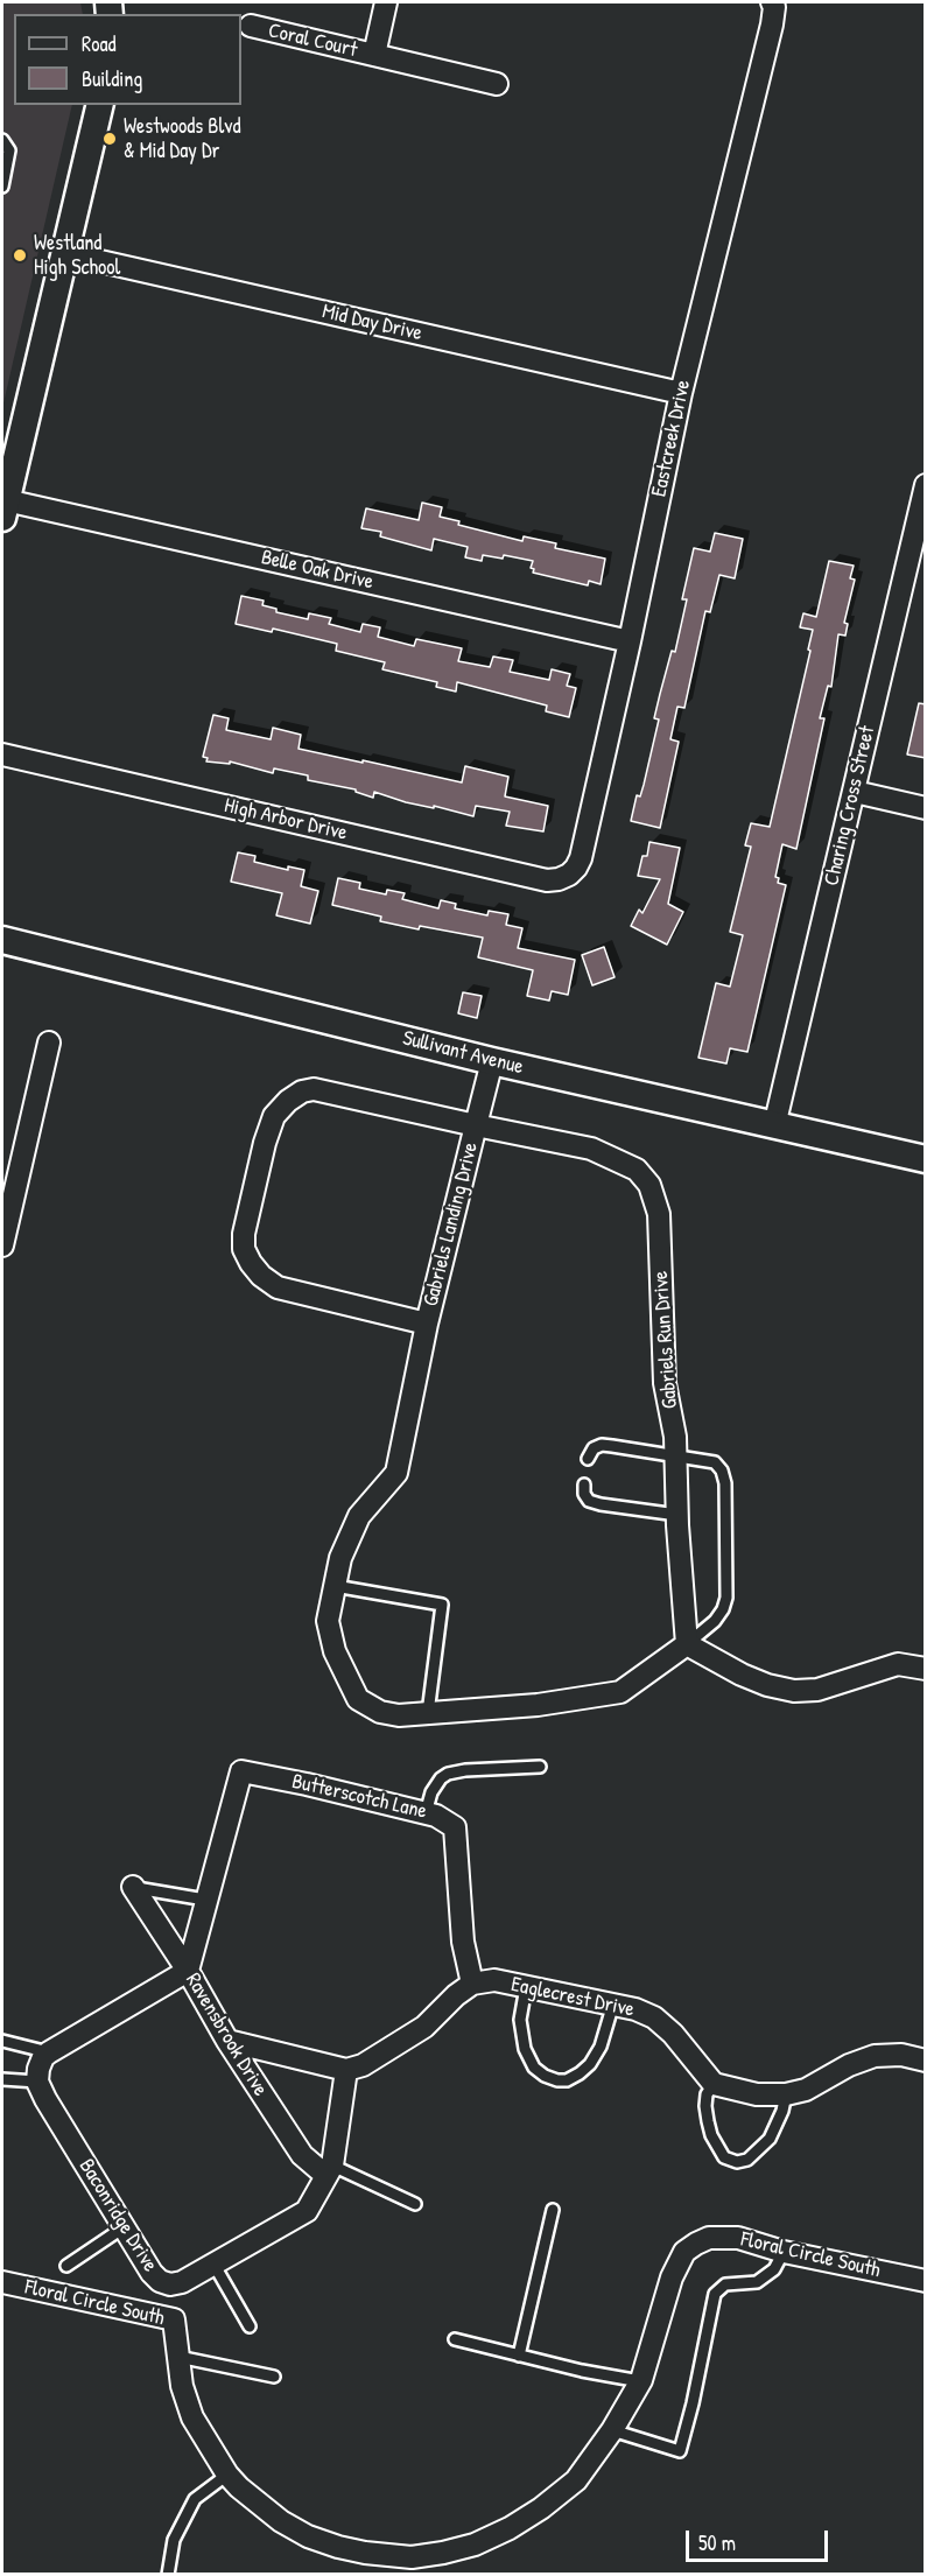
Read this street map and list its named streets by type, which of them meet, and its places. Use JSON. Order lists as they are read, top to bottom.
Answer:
{
  "streets": {
    "street": [
      "Coral Court",
      "Mid Day Drive",
      "Eastcreek Drive",
      "Belle Oak Drive",
      "Charing Cross Street",
      "High Arbor Drive",
      "Sullivant Avenue",
      "Gabriels Landing Drive",
      "Gabriels Run Drive",
      "Butterscotch Lane",
      "Eaglecrest Drive",
      "Ravensbrook Drive",
      "Baconridge Drive",
      "Floral Circle South"
    ]
  },
  "crossings": [
    ["Mid Day Drive", "Eastcreek Drive"],
    ["Eastcreek Drive", "Belle Oak Drive"],
    ["Eastcreek Drive", "High Arbor Drive"],
    ["Charing Cross Street", "Sullivant Avenue"],
    ["Sullivant Avenue", "Gabriels Landing Drive"],
    ["Gabriels Landing Drive", "Gabriels Run Drive"],
    ["Butterscotch Lane", "Eaglecrest Drive"],
    ["Butterscotch Lane", "Ravensbrook Drive"],
    ["Ravensbrook Drive", "Baconridge Drive"]
  ],
  "places": ["Westwoods Blvd & Mid Day Dr", "Westland High School"],
  "legend": ["Road", "Building"],
  "scale_bar": "50 m"
}
